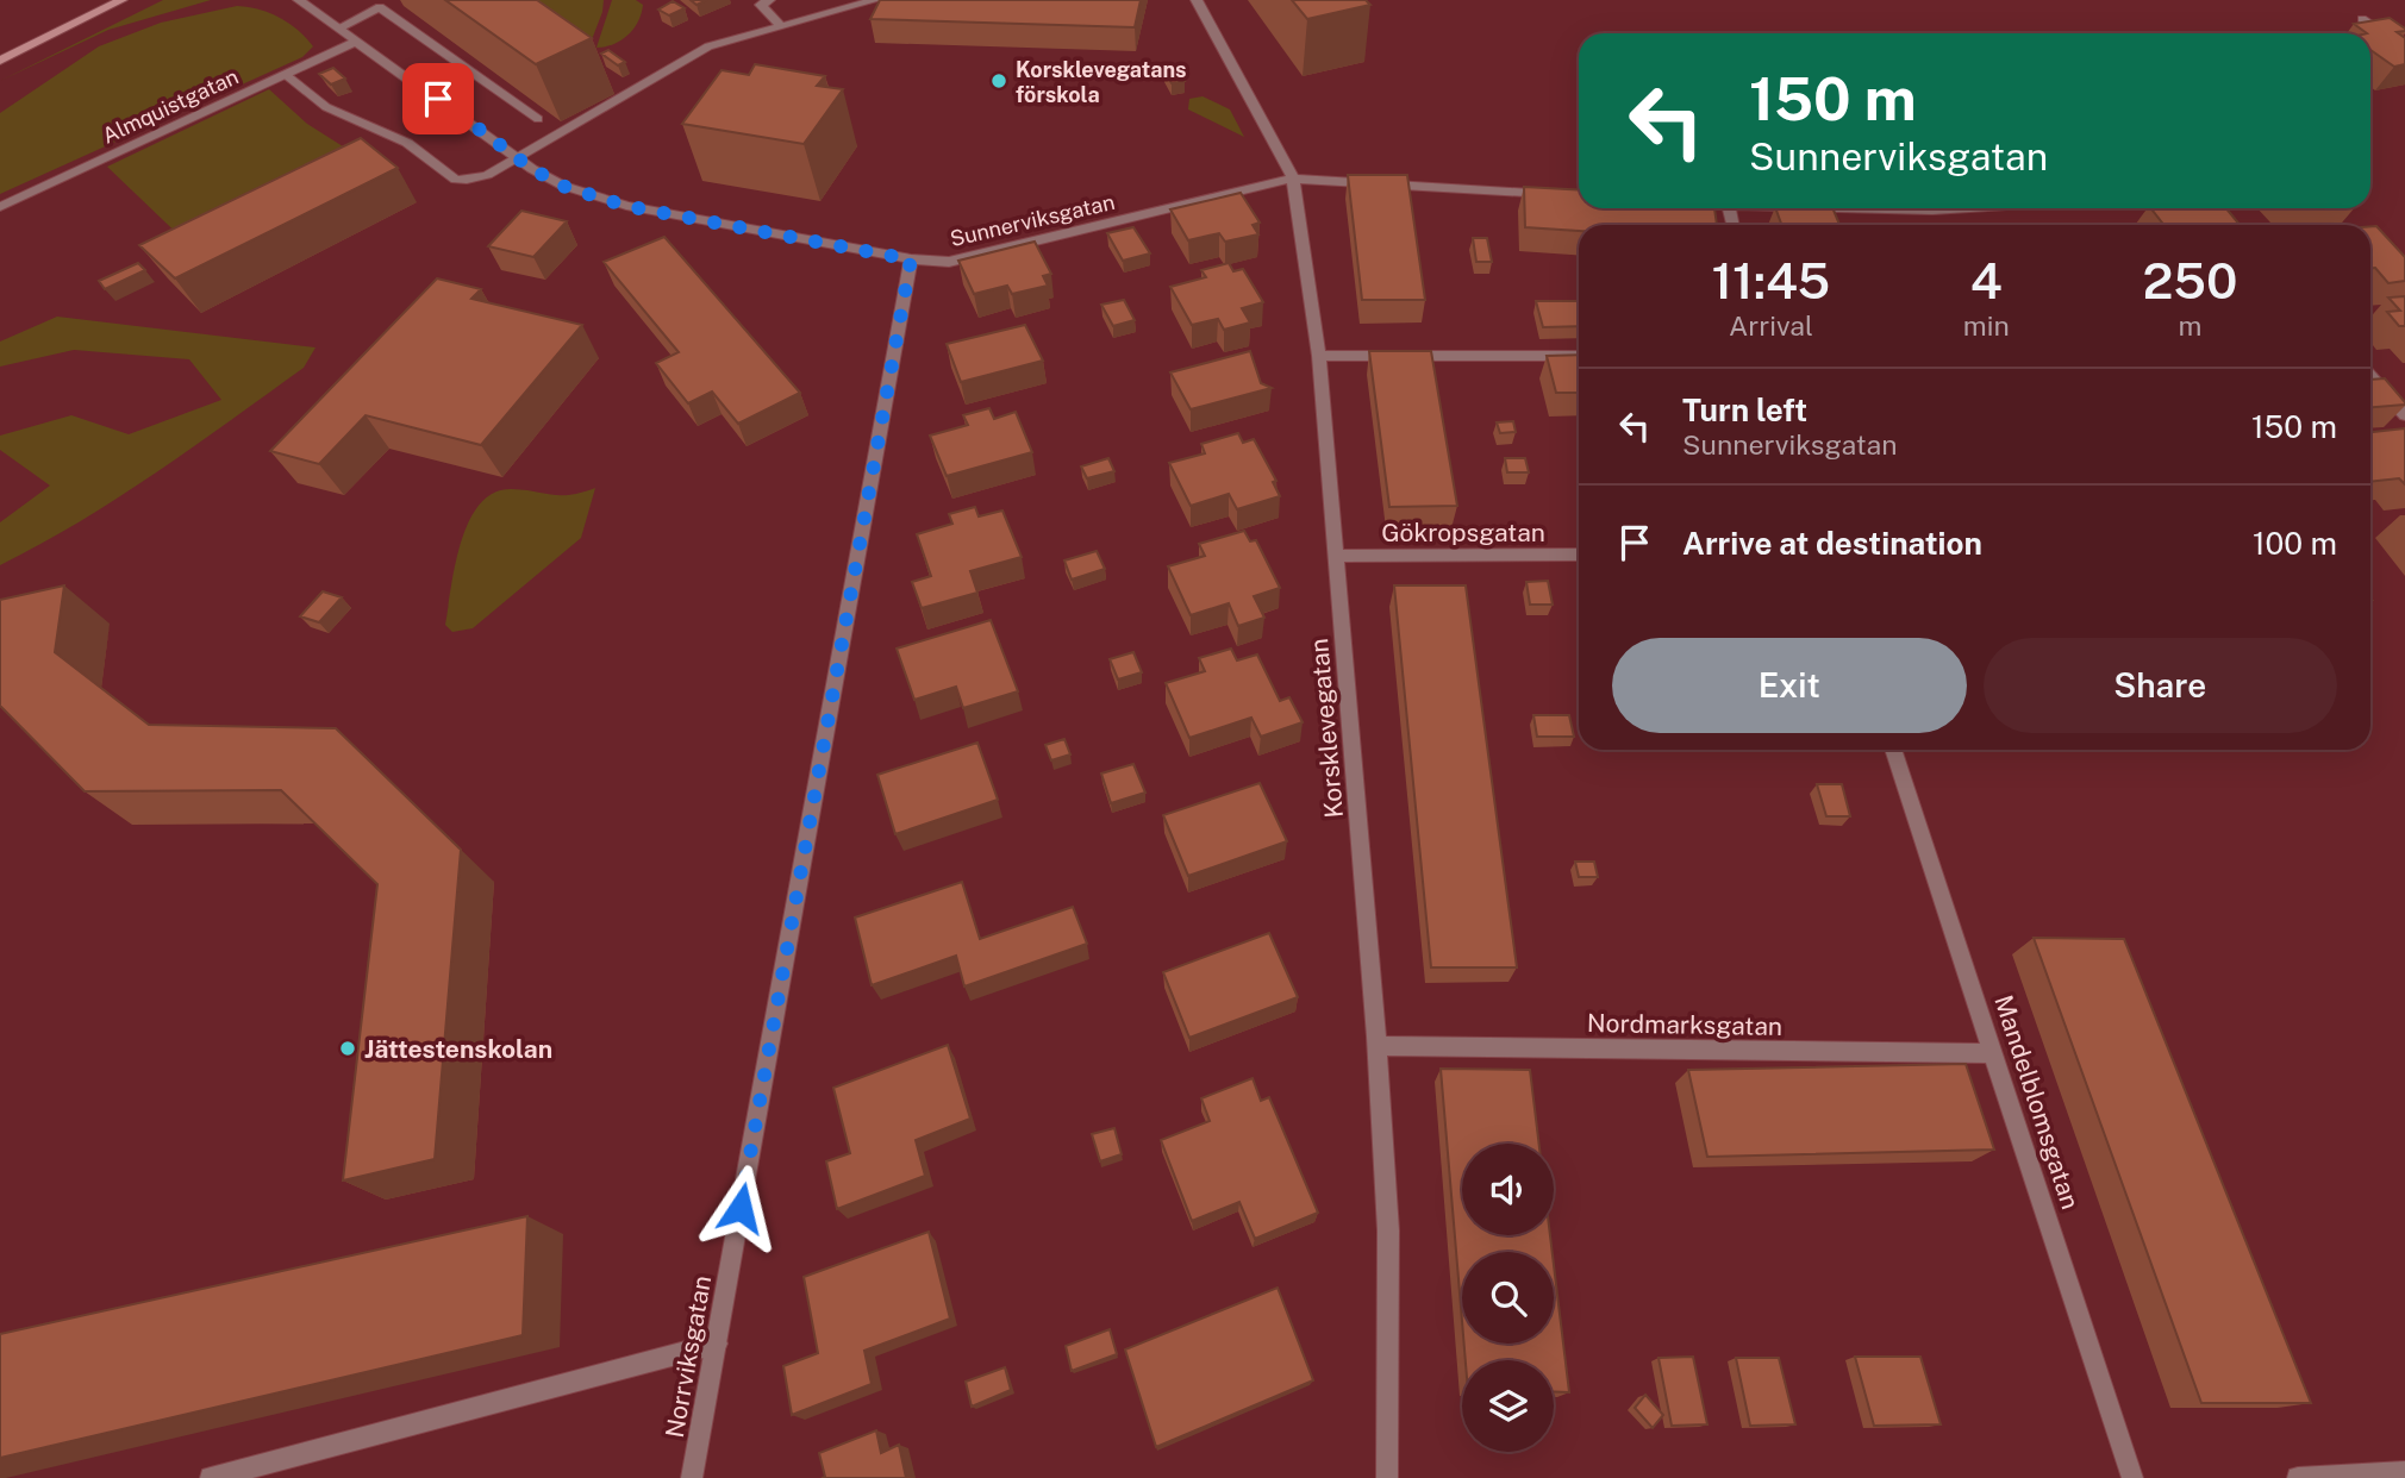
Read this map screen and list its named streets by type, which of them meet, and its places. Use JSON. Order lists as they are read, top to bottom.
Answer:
{
  "streets": {
    "street": [
      "Almquistgatan",
      "Sunnerviksgatan",
      "Gökropsgatan",
      "Korsklevegatan",
      "Nordmarksgatan",
      "Mandelblomsgatan",
      "Norrviksgatan"
    ]
  },
  "crossings": [
    ["Almquistgatan", "Sunnerviksgatan"],
    ["Sunnerviksgatan", "Korsklevegatan"],
    ["Sunnerviksgatan", "Norrviksgatan"],
    ["Gökropsgatan", "Korsklevegatan"],
    ["Korsklevegatan", "Nordmarksgatan"],
    ["Nordmarksgatan", "Mandelblomsgatan"]
  ],
  "places": ["Korsklevegatans förskola", "Jättestenskolan"],
  "page": {
    "turn": ["150 m", "Sunnerviksgatan"],
    "eta": [
      "11:45",
      "Arrival",
      "4",
      "min",
      "250",
      "m"
    ],
    "list": [
      {
        "name": "Turn left",
        "note": "Sunnerviksgatan",
        "value": "150 m"
      },
      {
        "name": "Arrive at destination",
        "value": "100 m"
      }
    ],
    "buttons": ["Exit", "Share"]
  }
}
